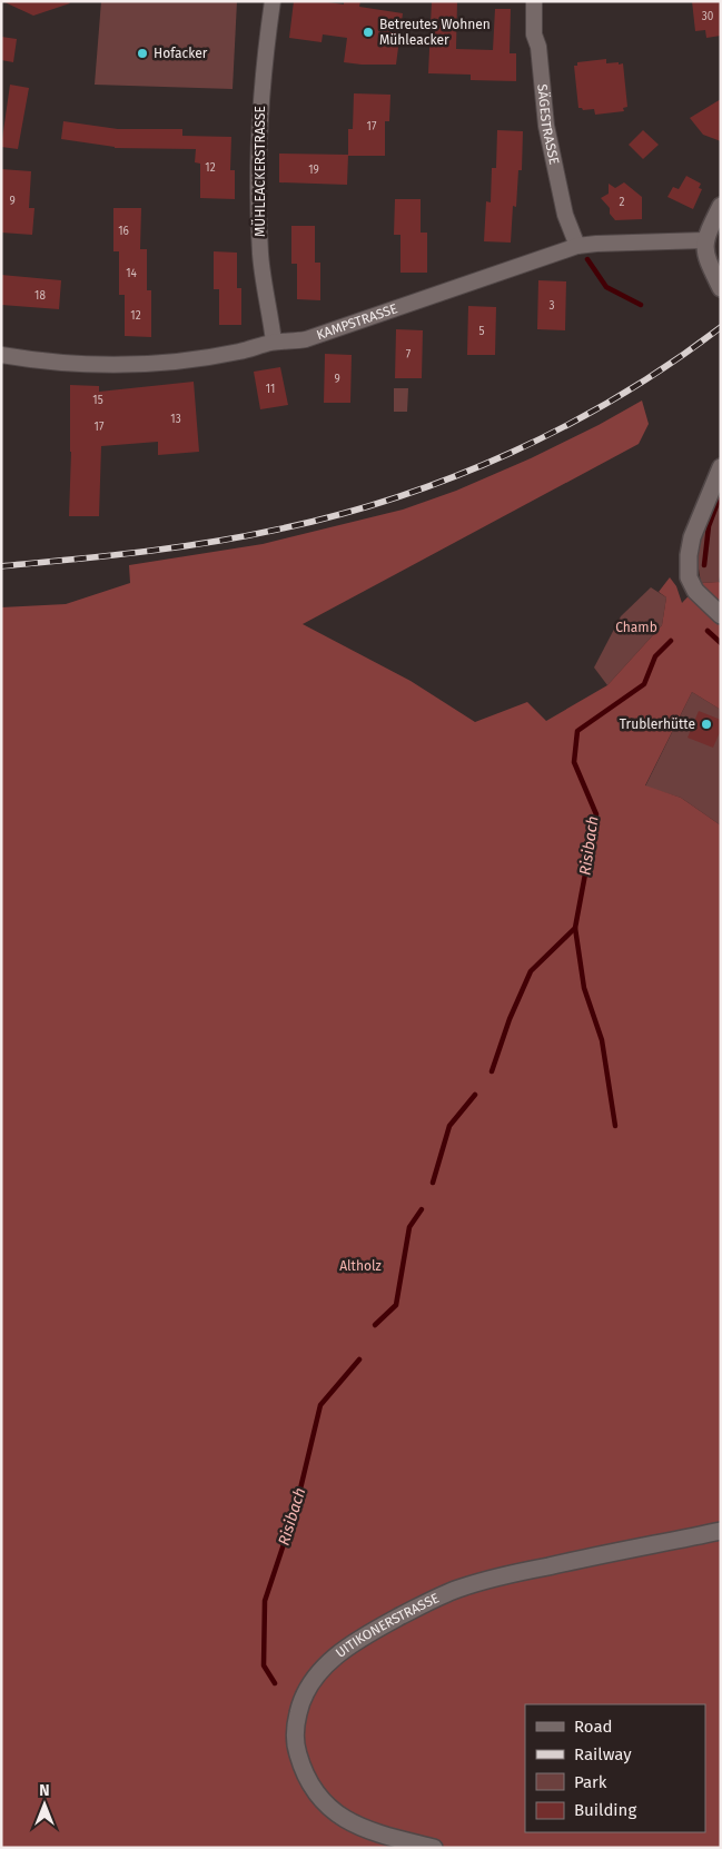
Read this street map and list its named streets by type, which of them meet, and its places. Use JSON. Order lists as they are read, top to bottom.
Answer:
{
  "streets": {
    "street": [
      "SÄGESTRASSE",
      "MÜHLEACKERSTRASSE",
      "KAMPSTRASSE",
      "UITIKONERSTRASSE"
    ]
  },
  "crossings": [
    ["SÄGESTRASSE", "KAMPSTRASSE"],
    ["MÜHLEACKERSTRASSE", "KAMPSTRASSE"]
  ],
  "water": ["Risibach"],
  "parks": ["Chamb", "Altholz"],
  "places": ["Betreutes Wohnen Mühleacker", "Hofacker", "Trublerhütte"],
  "house_numbers": [
    "30",
    "17",
    "12",
    "19",
    "9",
    "2",
    "16",
    "14",
    "18",
    "3",
    "12",
    "5",
    "7",
    "9",
    "11",
    "15",
    "13",
    "17"
  ],
  "legend": [
    "Road",
    "Railway",
    "Park",
    "Building"
  ],
  "north": "top"
}
